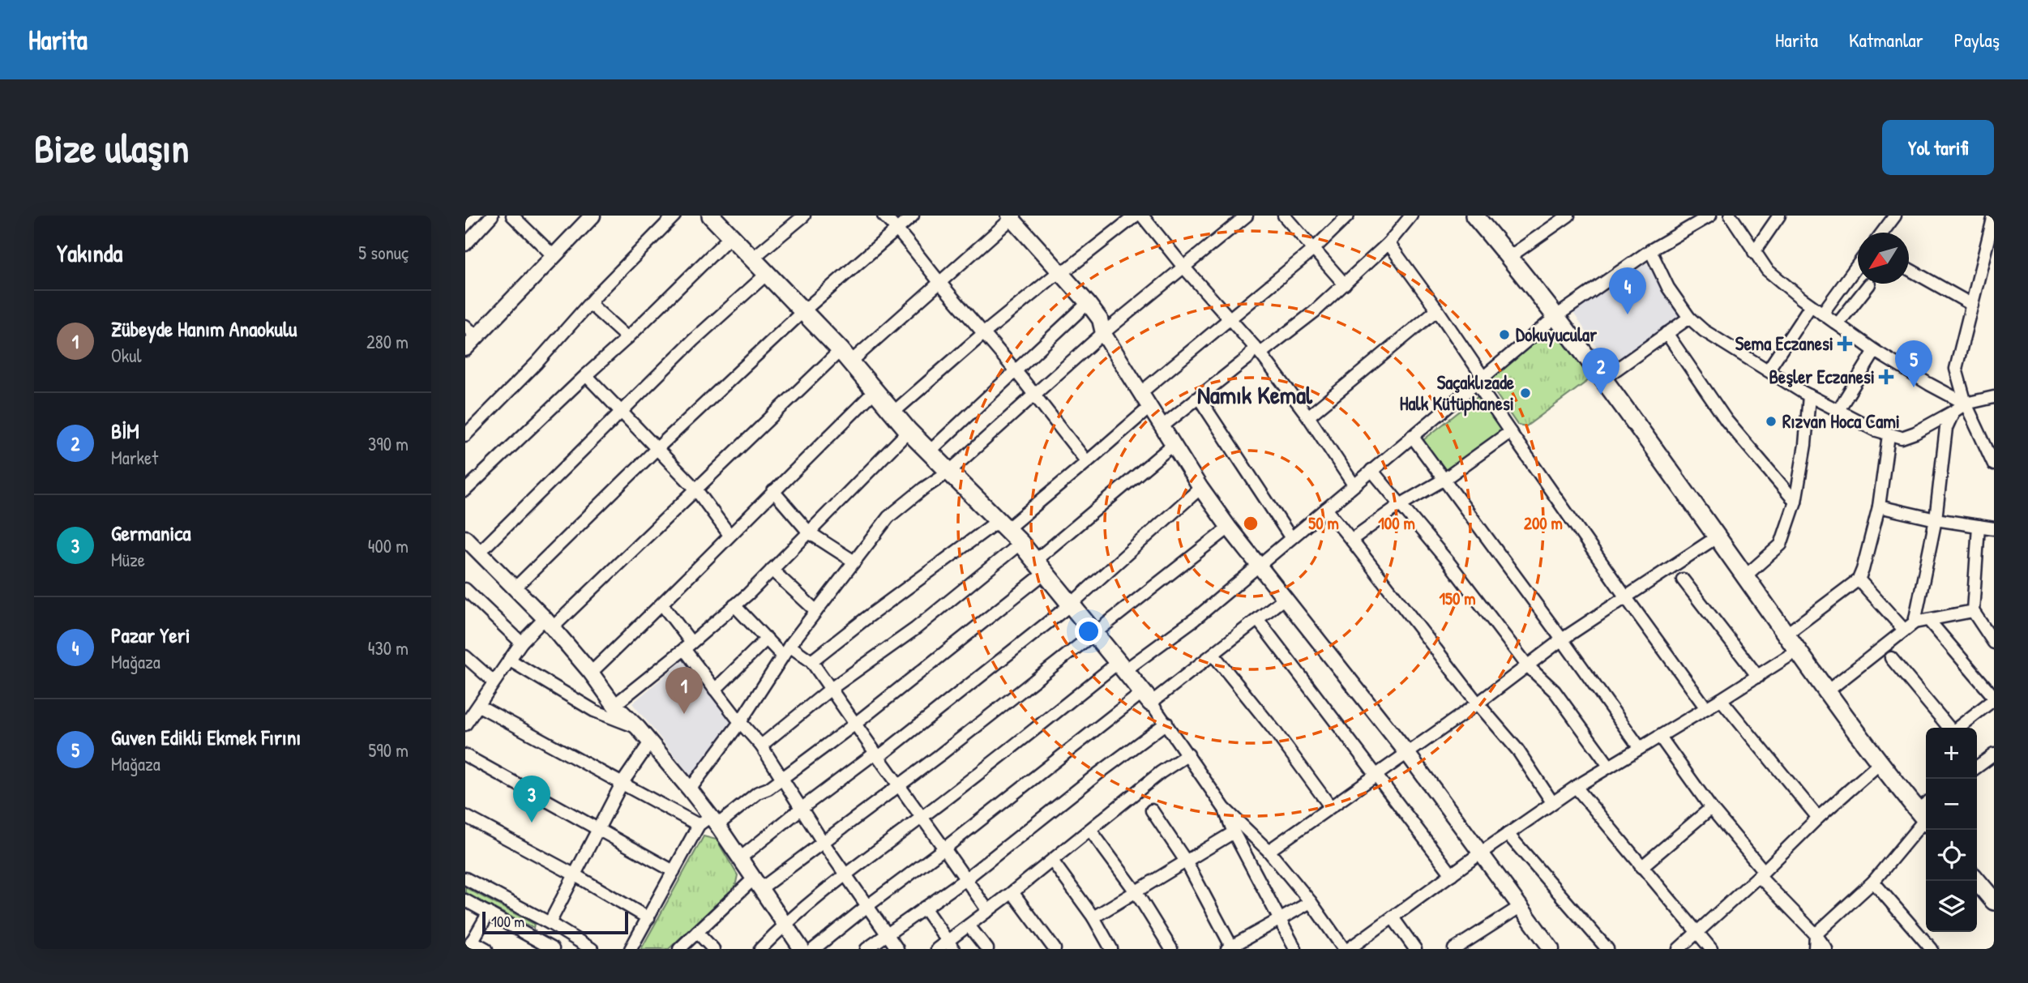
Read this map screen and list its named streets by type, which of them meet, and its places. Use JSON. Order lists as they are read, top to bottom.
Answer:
{
  "districts": ["Namık Kemal"],
  "places": {
    "other": ["Dokuyucular", "Saçaklızade Halk Kütüphanesi", "Rızvan Hoca Cami"],
    "health": ["Sema Eczanesi", "Beşler Eczanesi"]
  },
  "scale_bar": "100 m",
  "north": "bottom left",
  "page": {
    "header": "Harita",
    "nav": ["Harita", "Katmanlar", "Paylaş"],
    "buttons": "Yol tarifi",
    "title": "Bize ulaşın",
    "heading": ["Yakında", "5 sonuç"],
    "pins": [
      "4",
      "5",
      "2",
      "1",
      "3"
    ],
    "list": [
      {
        "mark": "1",
        "name": "Zübeyde Hanım Anaokulu",
        "note": "Okul",
        "value": "280 m"
      },
      {
        "mark": "2",
        "name": "BİM",
        "note": "Market",
        "value": "390 m"
      },
      {
        "mark": "3",
        "name": "Germanica",
        "note": "Müze",
        "value": "400 m"
      },
      {
        "mark": "4",
        "name": "Pazar Yeri",
        "note": "Mağaza",
        "value": "430 m"
      },
      {
        "mark": "5",
        "name": "Guven Edikli Ekmek Fırını",
        "note": "Mağaza",
        "value": "590 m"
      }
    ],
    "map_buttons": ["+", "−"],
    "scale": "100 m"
  },
  "rings": [
    "50 m",
    "100 m",
    "200 m",
    "150 m"
  ]
}
